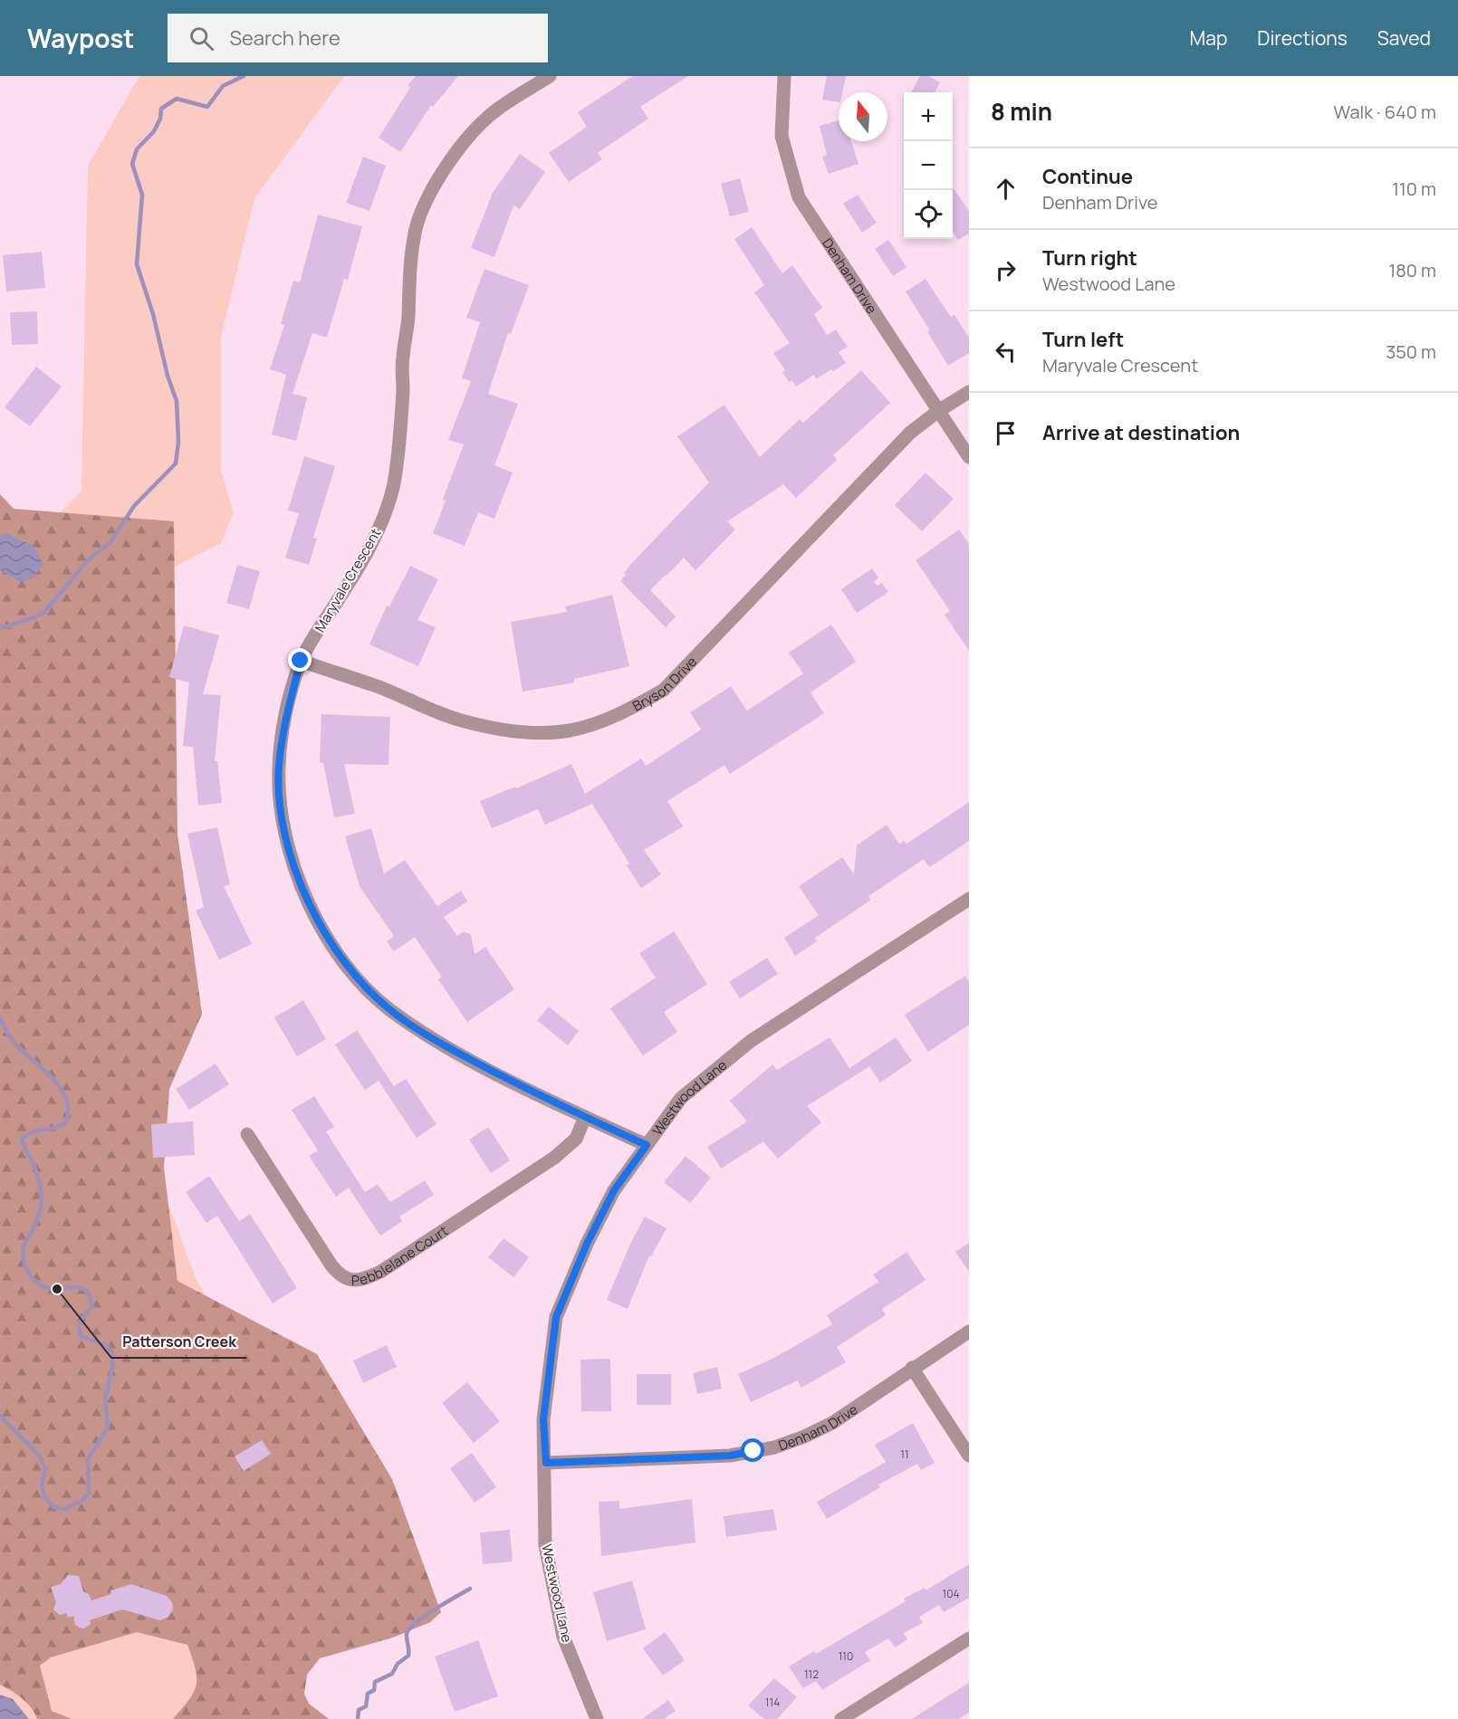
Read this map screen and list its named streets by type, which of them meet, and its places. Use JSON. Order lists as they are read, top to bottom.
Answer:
{
  "streets": {
    "street": [
      "Denham Drive",
      "Maryvale Crescent",
      "Bryson Drive",
      "Westwood Lane",
      "Pebblelane Court"
    ]
  },
  "crossings": [
    ["Denham Drive", "Bryson Drive"],
    ["Denham Drive", "Westwood Lane"],
    ["Maryvale Crescent", "Bryson Drive"],
    ["Maryvale Crescent", "Westwood Lane"],
    ["Maryvale Crescent", "Pebblelane Court"]
  ],
  "places": ["Patterson Creek"],
  "house_numbers": [
    "11",
    "104",
    "110",
    "112",
    "114"
  ],
  "north": "top",
  "page": {
    "header": "Waypost",
    "search": "Search here",
    "nav": ["Map", "Directions", "Saved"],
    "heading": ["8 min", "Walk · 640 m"],
    "map_buttons": ["+", "−"],
    "list": [
      ["Continue", "Denham Drive", "110 m"],
      ["Turn right", "Westwood Lane", "180 m"],
      ["Turn left", "Maryvale Crescent", "350 m"],
      "Arrive at destination"
    ]
  }
}
